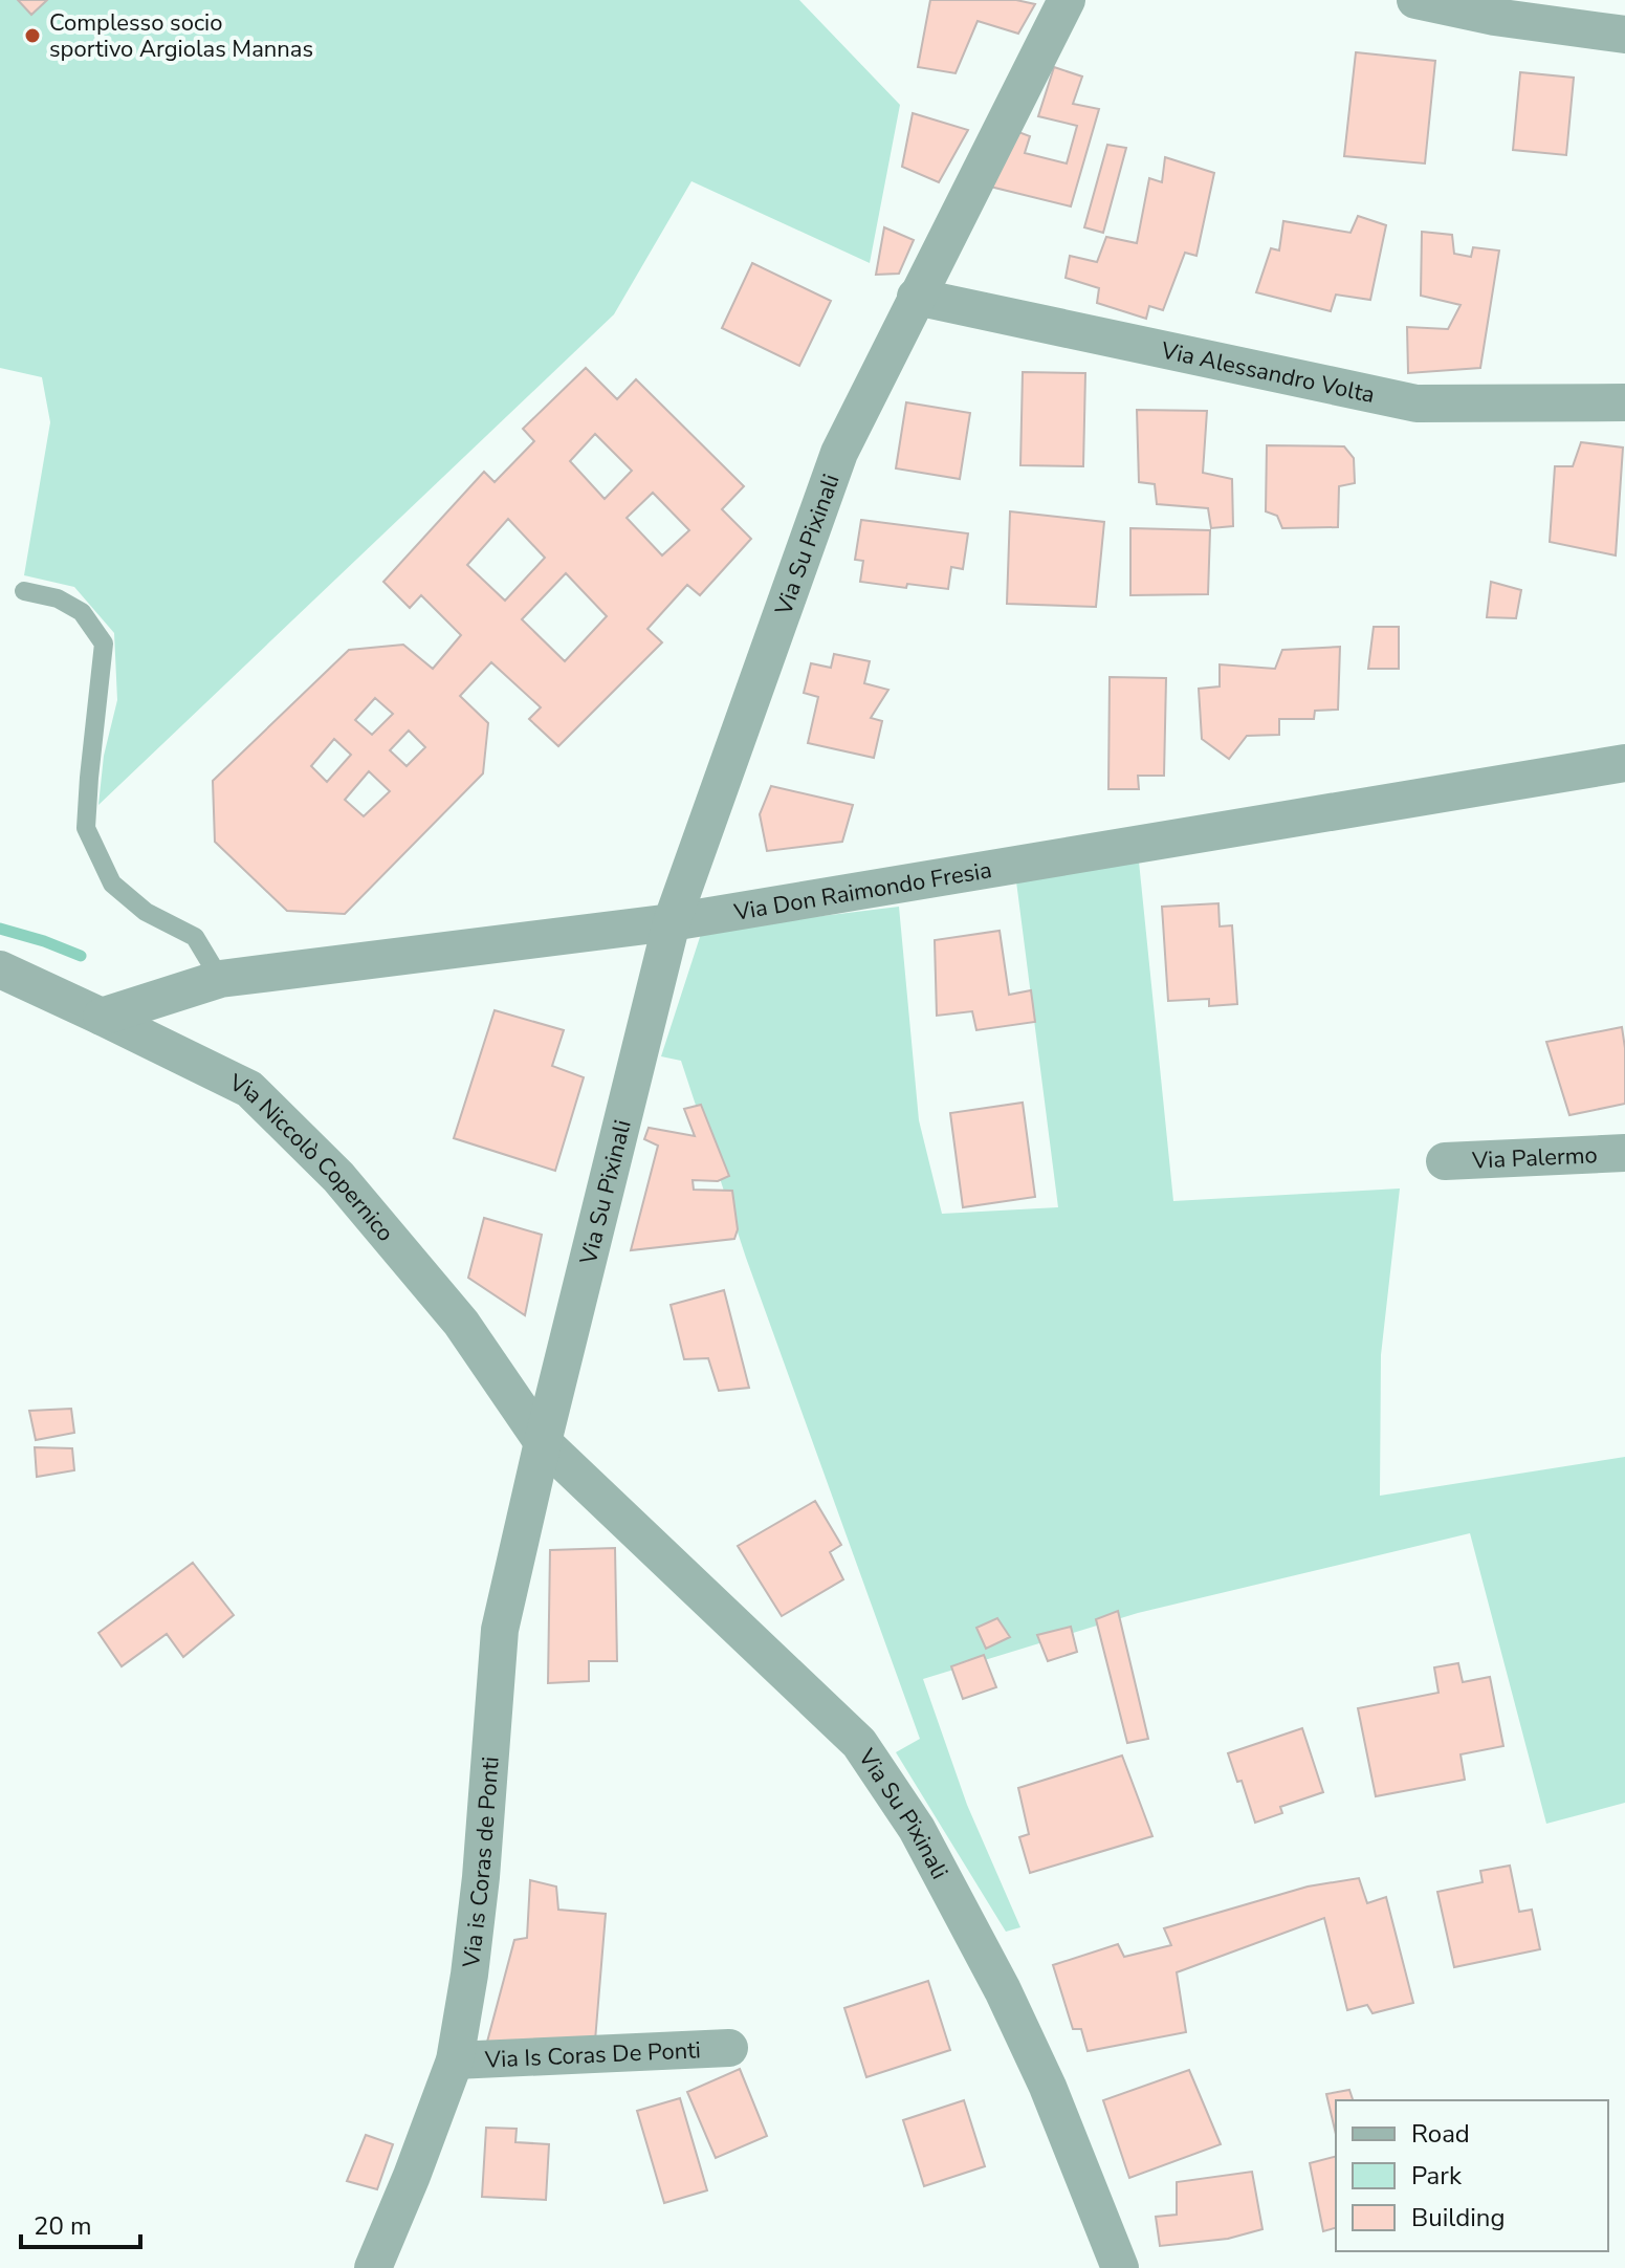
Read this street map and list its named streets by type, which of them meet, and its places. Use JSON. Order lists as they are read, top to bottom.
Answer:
{
  "streets": {
    "street": [
      "Via Alessandro Volta",
      "Via Su Pixinali",
      "Via Don Raimondo Fresia",
      "Via Palermo",
      "Via Niccolò Copernico",
      "Via is Coras de Ponti",
      "Via Is Coras De Ponti"
    ]
  },
  "crossings": [
    ["Via Alessandro Volta", "Via Su Pixinali"],
    ["Via Su Pixinali", "Via Don Raimondo Fresia"],
    ["Via Su Pixinali", "Via Niccolò Copernico"],
    ["Via Su Pixinali", "Via is Coras de Ponti"],
    ["Via Don Raimondo Fresia", "Via Niccolò Copernico"],
    ["Via Niccolò Copernico", "Via is Coras de Ponti"],
    ["Via is Coras de Ponti", "Via Is Coras De Ponti"]
  ],
  "places": ["Complesso socio sportivo Argiolas Mannas"],
  "legend": ["Road", "Park", "Building"],
  "scale_bar": "20 m"
}
